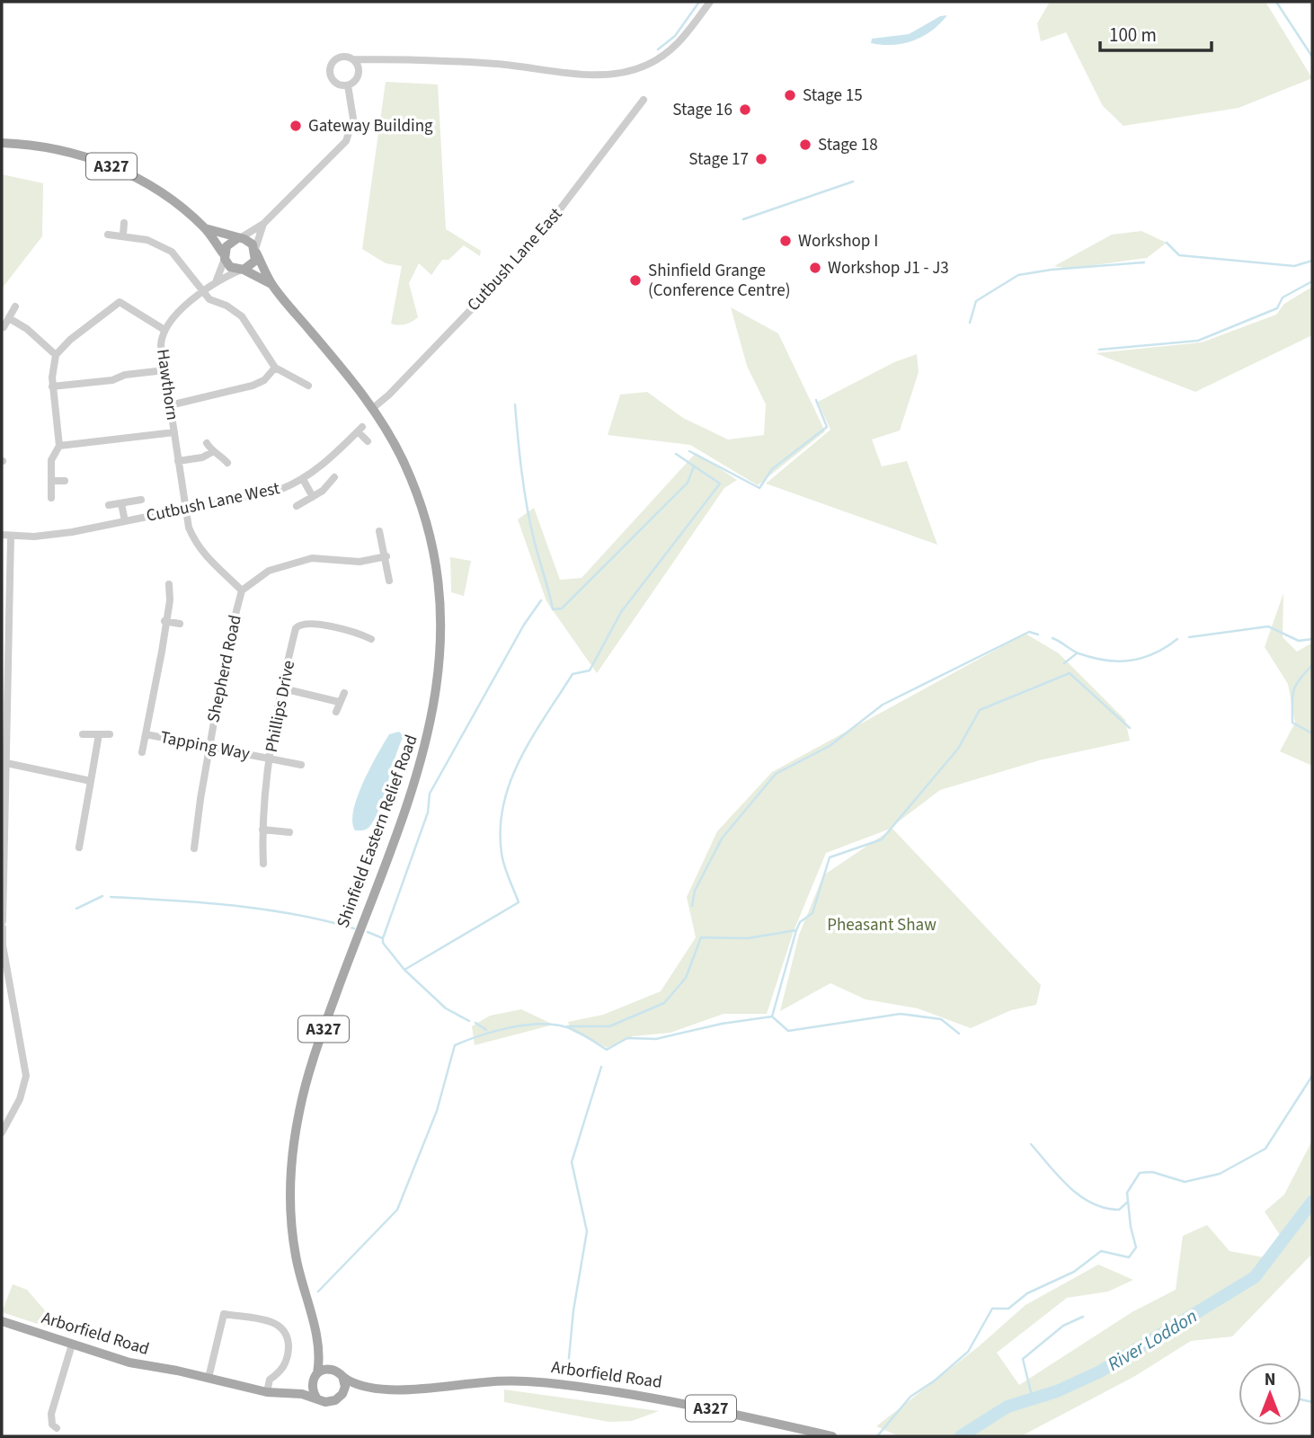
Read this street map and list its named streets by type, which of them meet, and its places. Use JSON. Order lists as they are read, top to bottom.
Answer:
{
  "streets": {
    "main road": ["A327", "Shinfield Eastern Relief Road", "Arborfield Road"],
    "street": [
      "Cutbush Lane East",
      "Hawthorn",
      "Cutbush Lane West",
      "Shepherd Road",
      "Phillips Drive",
      "Tapping Way"
    ]
  },
  "crossings": [
    ["A327", "Hawthorn"],
    ["A327", "Shinfield Eastern Relief Road"],
    ["A327", "Arborfield Road"],
    ["Cutbush Lane East", "Shinfield Eastern Relief Road"],
    ["Hawthorn", "Cutbush Lane West"],
    ["Hawthorn", "Shepherd Road"],
    ["Hawthorn", "Shinfield Eastern Relief Road"],
    ["Cutbush Lane West", "Shepherd Road"],
    ["Shepherd Road", "Tapping Way"],
    ["Phillips Drive", "Tapping Way"],
    ["Shinfield Eastern Relief Road", "Arborfield Road"]
  ],
  "water": ["River Loddon"],
  "parks": ["Pheasant Shaw"],
  "places": [
    "Stage 15",
    "Stage 16",
    "Gateway Building",
    "Stage 18",
    "Stage 17",
    "Workshop I",
    "Workshop J1 - J3",
    "Shinfield Grange (Conference Centre)"
  ],
  "scale_bar": "100 m",
  "north": "top"
}
